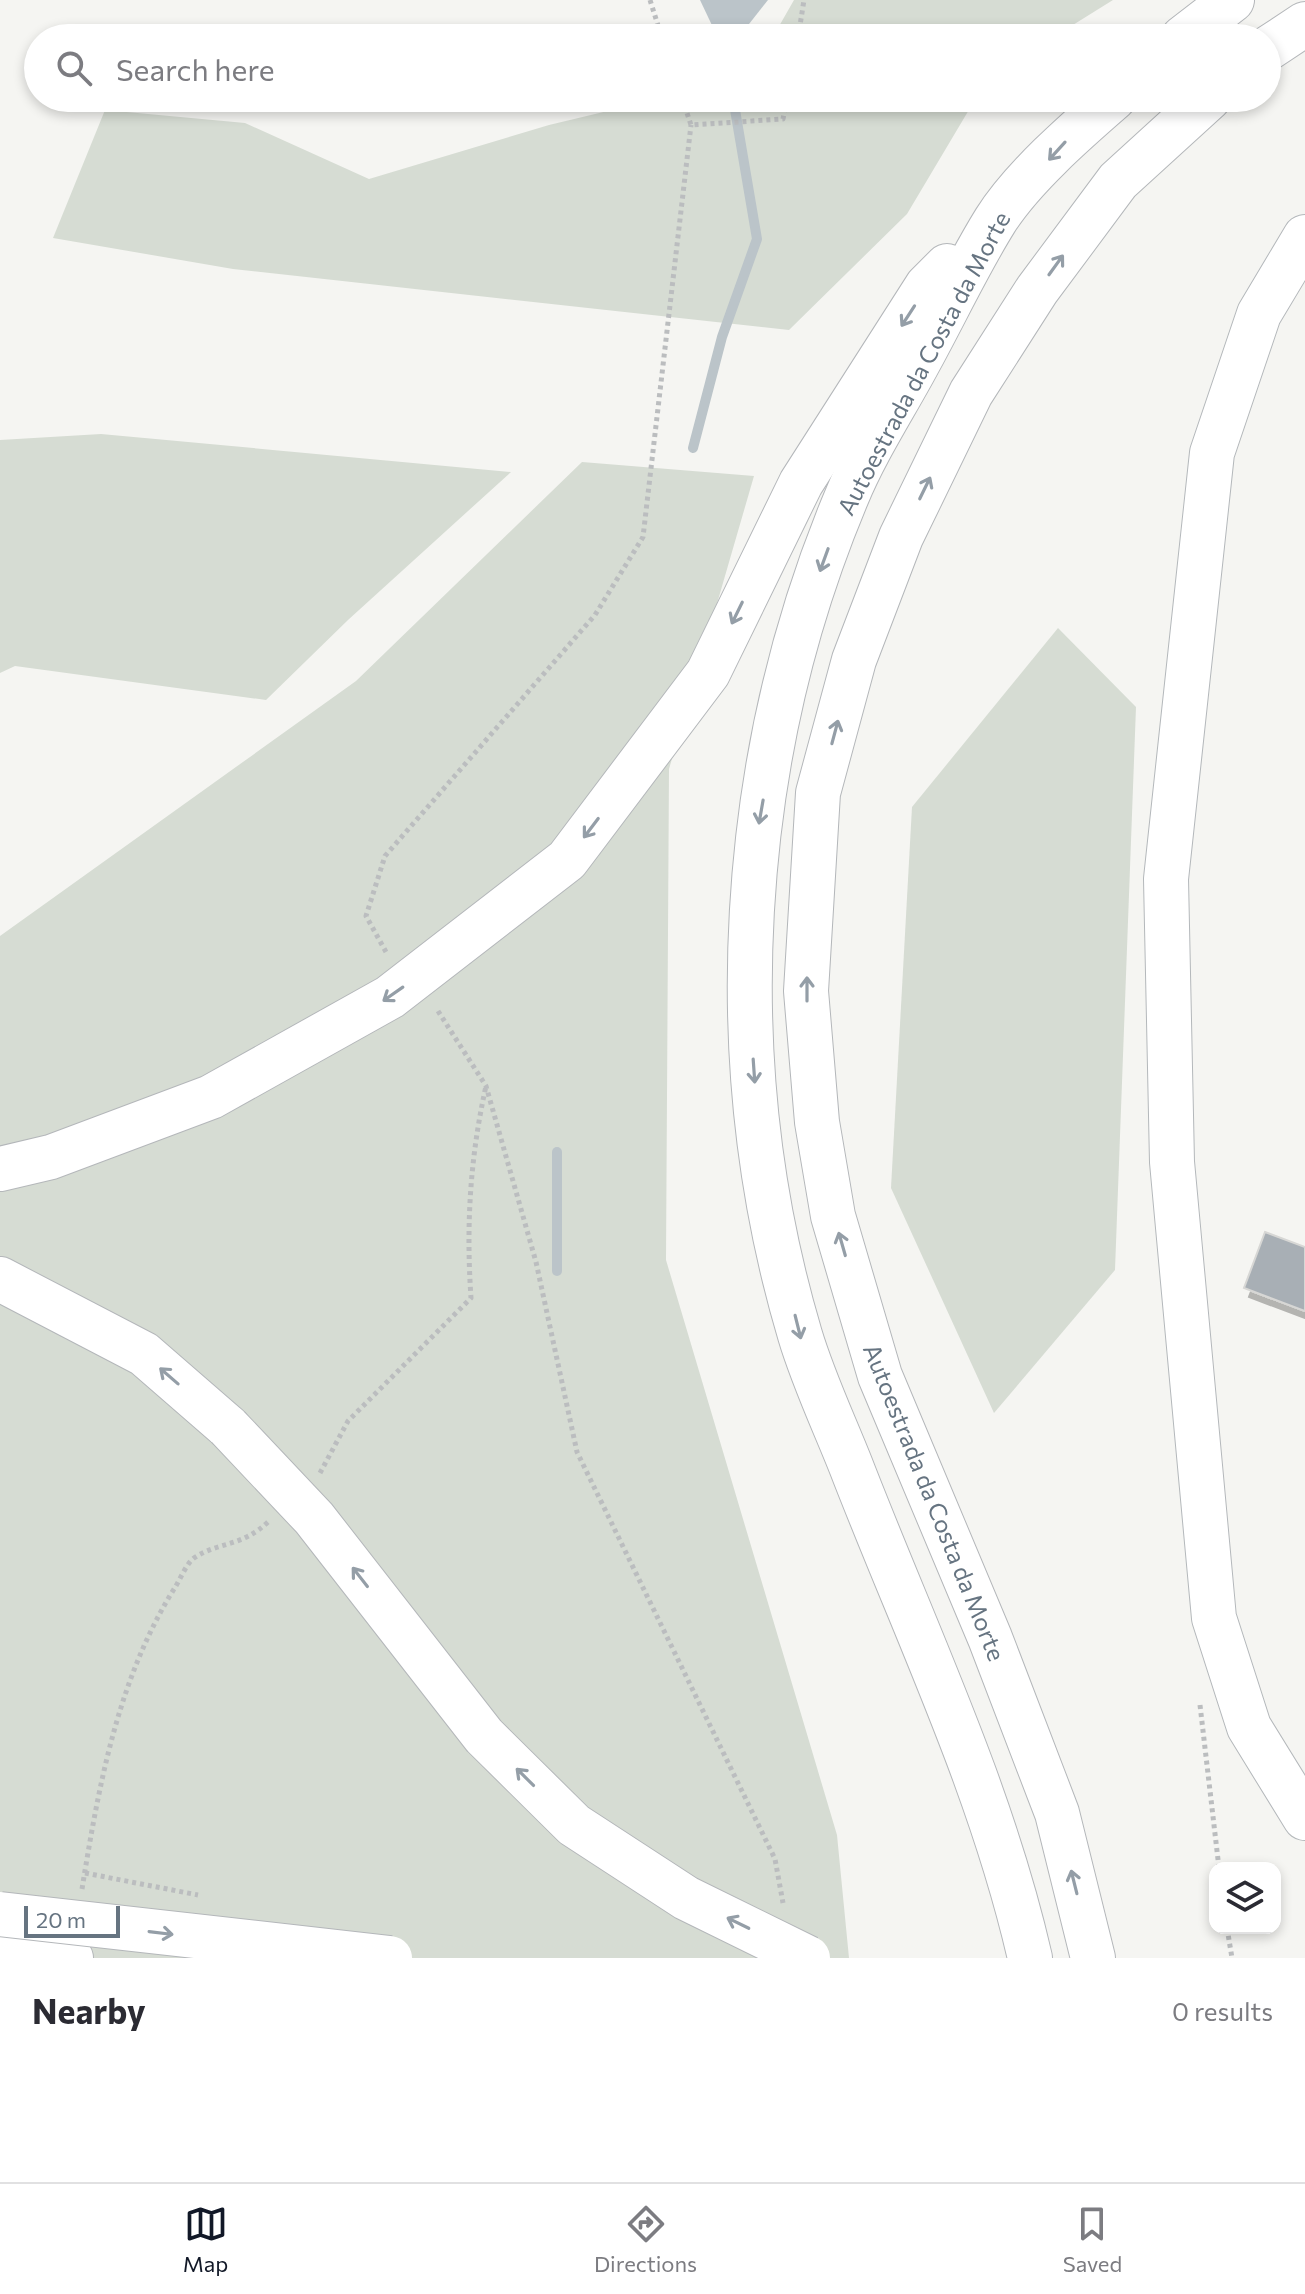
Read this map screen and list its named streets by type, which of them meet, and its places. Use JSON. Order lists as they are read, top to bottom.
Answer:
{
  "streets": {
    "main road": ["Autoestrada da Costa da Morte"]
  },
  "scale_bar": "20 m",
  "page": {
    "search": "Search here",
    "scale": "20 m",
    "heading": ["Nearby", "0 results"],
    "nav": ["Map", "Directions", "Saved"]
  }
}
